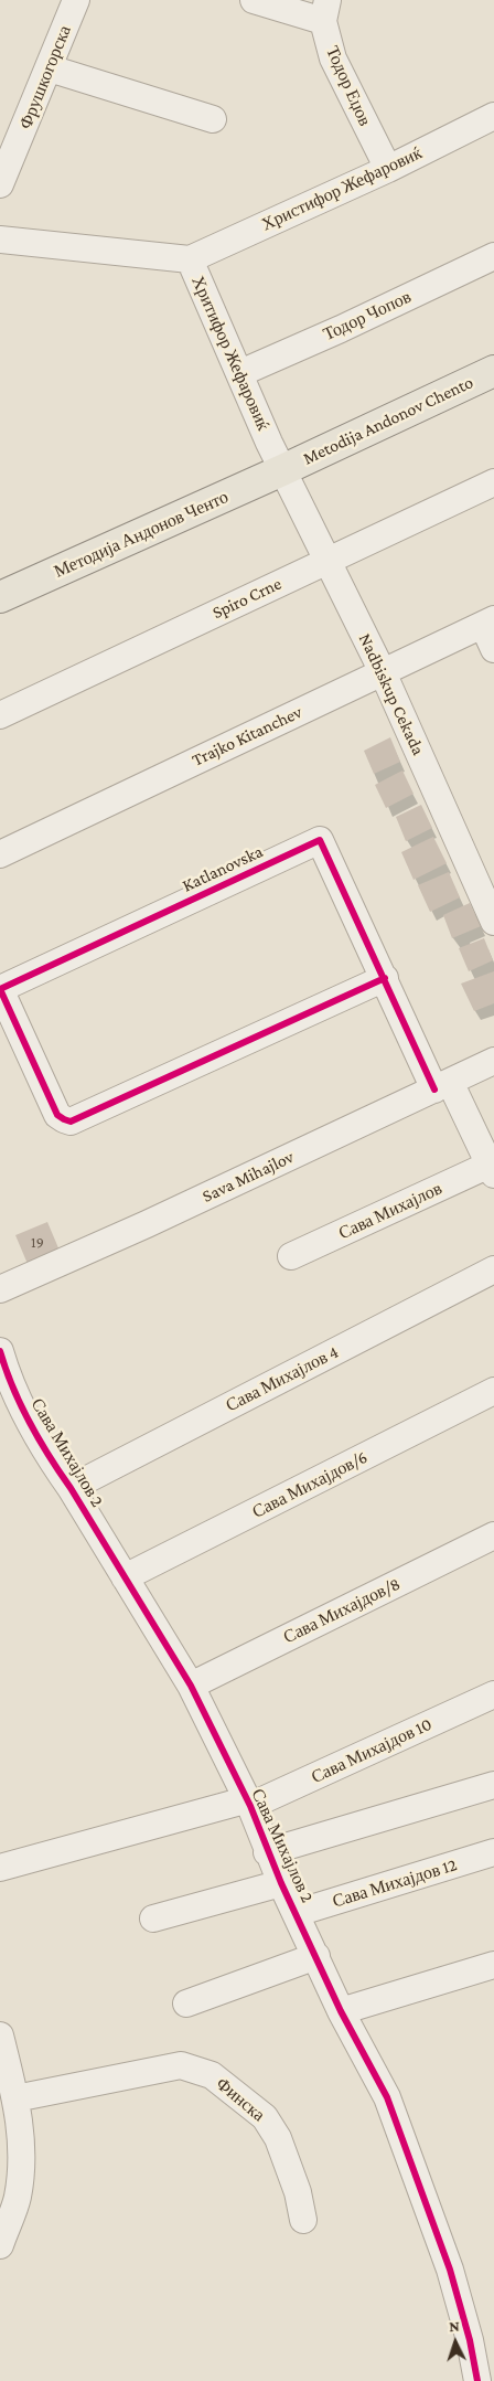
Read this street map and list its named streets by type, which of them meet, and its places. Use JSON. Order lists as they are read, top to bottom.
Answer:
{
  "streets": {
    "main road": ["Metodija Andonov Chento", "Методија Андонов Ченто"],
    "street": [
      "Фрушкогорска",
      "Тодор Еџов",
      "Христифор Жефаровиќ",
      "Тодор Чопов",
      "Хритифор Жефаровиќ",
      "Spiro Crne",
      "Nadbiskup Cekada",
      "Trajko Kitanchev",
      "Katlanovska",
      "Sava Mihajlov",
      "Сава Михајлов",
      "Сава Михајлов 4",
      "Сава Михајлов 2",
      "Сава Михајдов/6",
      "Сава Михајдов/8",
      "Сава Михајдов 10",
      "Сава Михајдов 12",
      "Финска"
    ]
  },
  "crossings": [
    ["Тодор Еџов", "Христифор Жефаровиќ"],
    ["Христифор Жефаровиќ", "Хритифор Жефаровиќ"],
    ["Тодор Чопов", "Хритифор Жефаровиќ"],
    ["Хритифор Жефаровиќ", "Metodija Andonov Chento"],
    ["Хритифор Жефаровиќ", "Методија Андонов Ченто"],
    ["Хритифор Жефаровиќ", "Nadbiskup Cekada"],
    ["Metodija Andonov Chento", "Методија Андонов Ченто"],
    ["Metodija Andonov Chento", "Nadbiskup Cekada"],
    ["Методија Андонов Ченто", "Nadbiskup Cekada"],
    ["Spiro Crne", "Nadbiskup Cekada"],
    ["Nadbiskup Cekada", "Trajko Kitanchev"],
    ["Katlanovska", "Sava Mihajlov"],
    ["Katlanovska", "Сава Михајлов"],
    ["Sava Mihajlov", "Сава Михајлов"],
    ["Сава Михајлов 4", "Сава Михајлов 2"],
    ["Сава Михајлов 2", "Сава Михајдов/6"],
    ["Сава Михајлов 2", "Сава Михајдов/8"],
    ["Сава Михајлов 2", "Сава Михајдов 10"],
    ["Сава Михајлов 2", "Сава Михајдов 12"]
  ],
  "house_numbers": ["19"],
  "north": "top"
}
